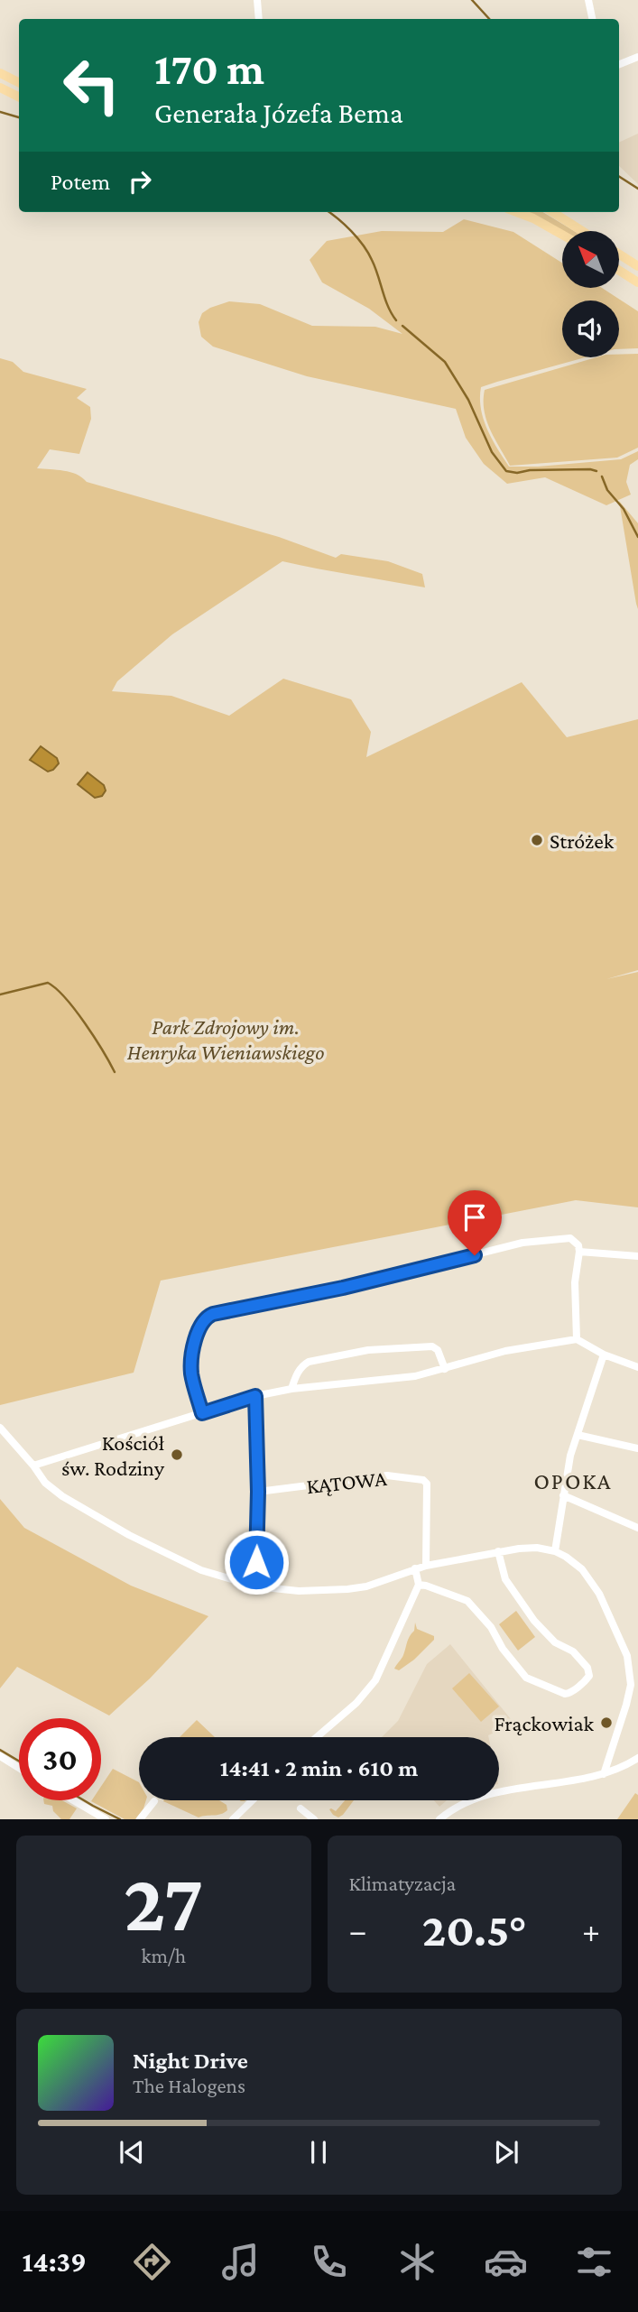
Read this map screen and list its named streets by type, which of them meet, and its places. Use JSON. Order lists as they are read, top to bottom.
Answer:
{
  "streets": {
    "street": ["KĄTOWA"]
  },
  "districts": ["OPOKA"],
  "parks": ["Park Zdrojowy im. Henryka Wieniawskiego"],
  "places": ["Stróżek", "Kościół św. Rodziny", "Frąckowiak"],
  "north": "top left",
  "page": {
    "turn": ["170 m", "Generała Józefa Bema"],
    "then": "Potem",
    "limit": "30",
    "trip": "14:41 · 2 min · 610 m",
    "tile": [
      ["27", "km/h"],
      "Klimatyzacja"
    ],
    "heat": ["−", "20.5°", "+"],
    "song": ["Night Drive", "The Halogens"],
    "tabs": "14:39"
  }
}
